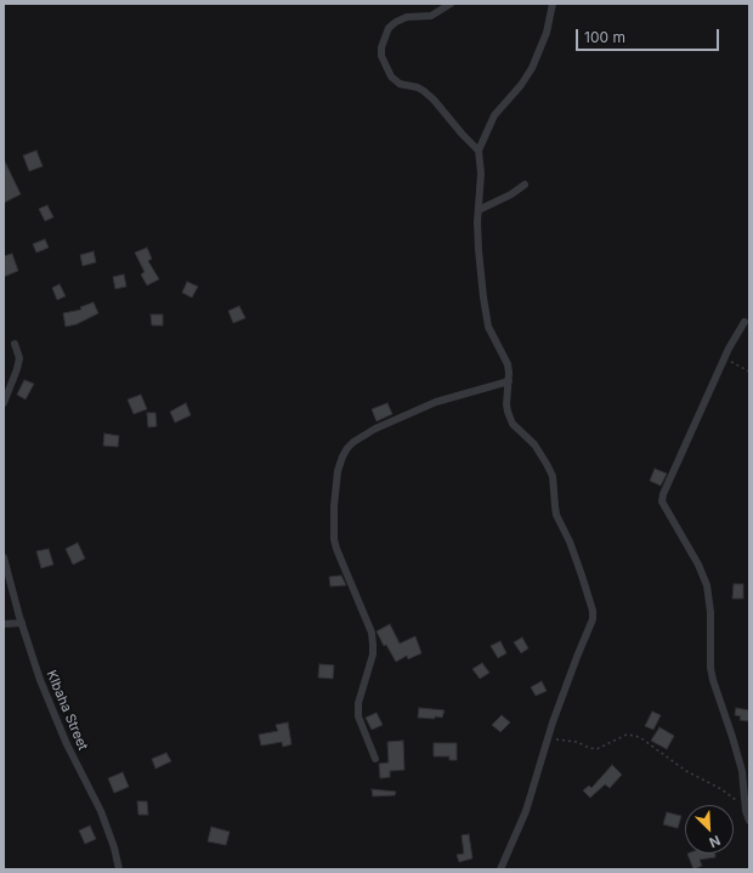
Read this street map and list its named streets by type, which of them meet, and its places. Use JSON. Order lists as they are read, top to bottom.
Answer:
{
  "streets": {
    "street": ["KIbaha Street"]
  },
  "scale_bar": "100 m",
  "north": "bottom right"
}
